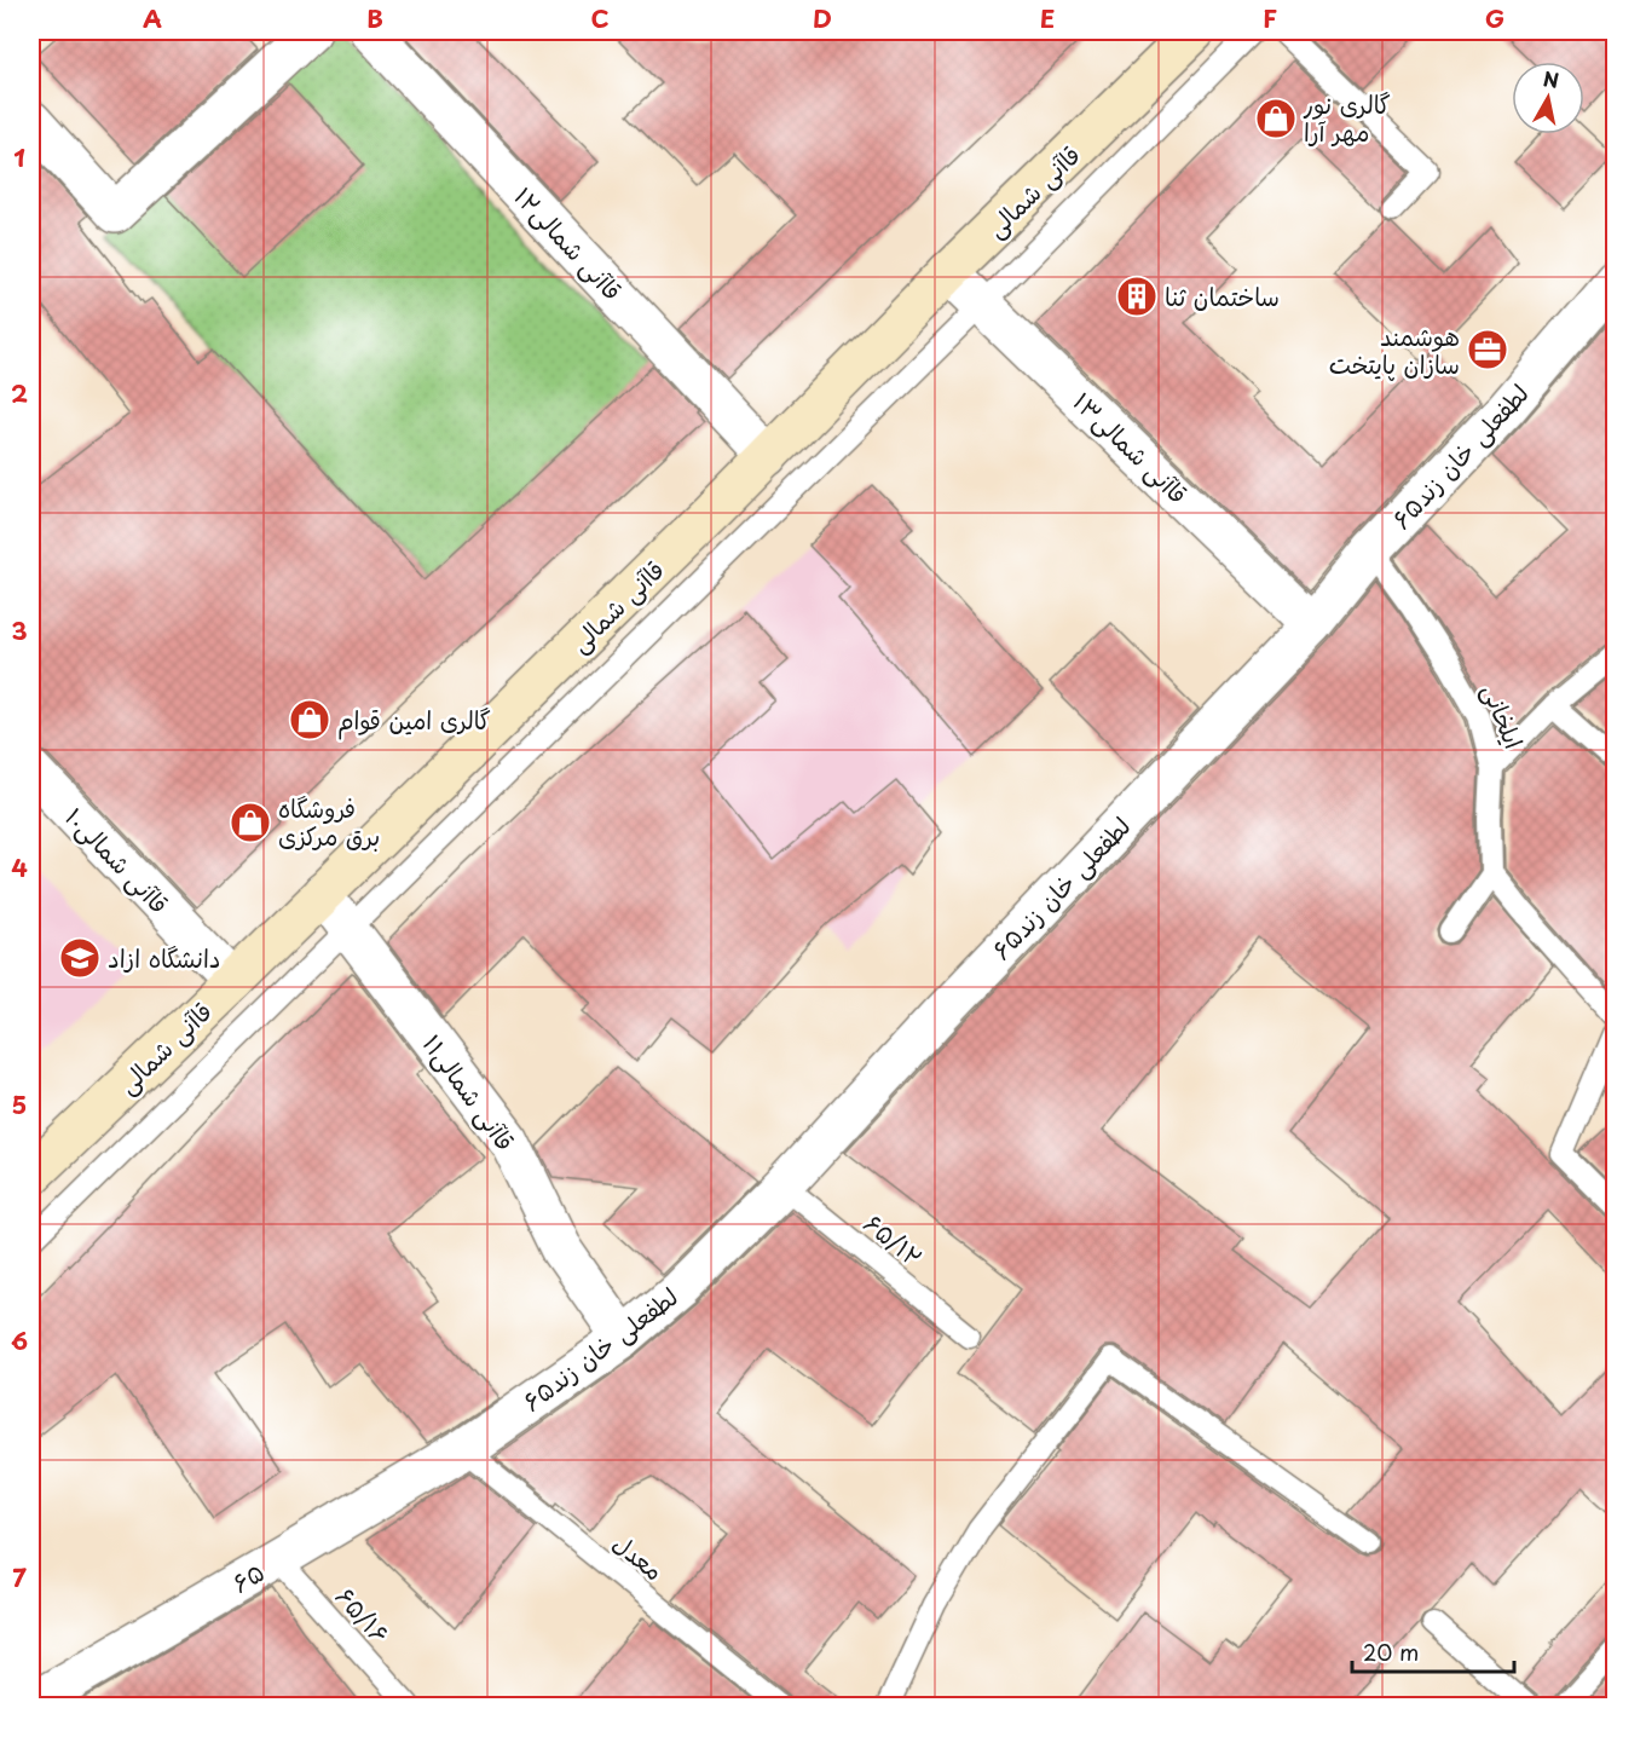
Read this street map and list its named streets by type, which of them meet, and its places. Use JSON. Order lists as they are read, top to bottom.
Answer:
{
  "streets": {
    "main road": ["قاآنی شمالی"],
    "street": [
      "قاآنی شمالی۱۲",
      "قاآنی شمالی۱۳",
      "لطفعلی خان زند۶۵",
      "قاآنی شمالی۱۰",
      "قاآنی شمالی۱۱",
      "۶۵"
    ],
    "lane": [
      "ایلخانی",
      "۶۵/۱۲",
      "معدل",
      "۶۵/۱۶"
    ]
  },
  "crossings": [
    ["قاآنی شمالی", "قاآنی شمالی۱۲"],
    ["قاآنی شمالی", "قاآنی شمالی۱۳"],
    ["قاآنی شمالی", "قاآنی شمالی۱۰"],
    ["قاآنی شمالی", "قاآنی شمالی۱۱"],
    ["قاآنی شمالی۱۳", "لطفعلی خان زند۶۵"],
    ["لطفعلی خان زند۶۵", "ایلخانی"],
    ["لطفعلی خان زند۶۵", "قاآنی شمالی۱۱"],
    ["لطفعلی خان زند۶۵", "۶۵/۱۲"],
    ["لطفعلی خان زند۶۵", "معدل"],
    ["لطفعلی خان زند۶۵", "۶۵"],
    ["معدل", "۶۵"],
    ["۶۵", "۶۵/۱۶"]
  ],
  "places": {
    "shop": ["گالری نور مهر آرا", "گالری امین قوام", "فروشگاه برق مرکزی"],
    "building": ["ساختمان ثنا"],
    "office": ["هوشمند سازان پایتخت"],
    "school or university": ["دانشگاه ازاد"]
  },
  "scale_bar": "20 m",
  "north": "top",
  "grid": {
    "columns": [
      "A",
      "B",
      "C",
      "D",
      "E",
      "F",
      "G"
    ],
    "rows": [
      "1",
      "2",
      "3",
      "4",
      "5",
      "6",
      "7"
    ]
  }
}
